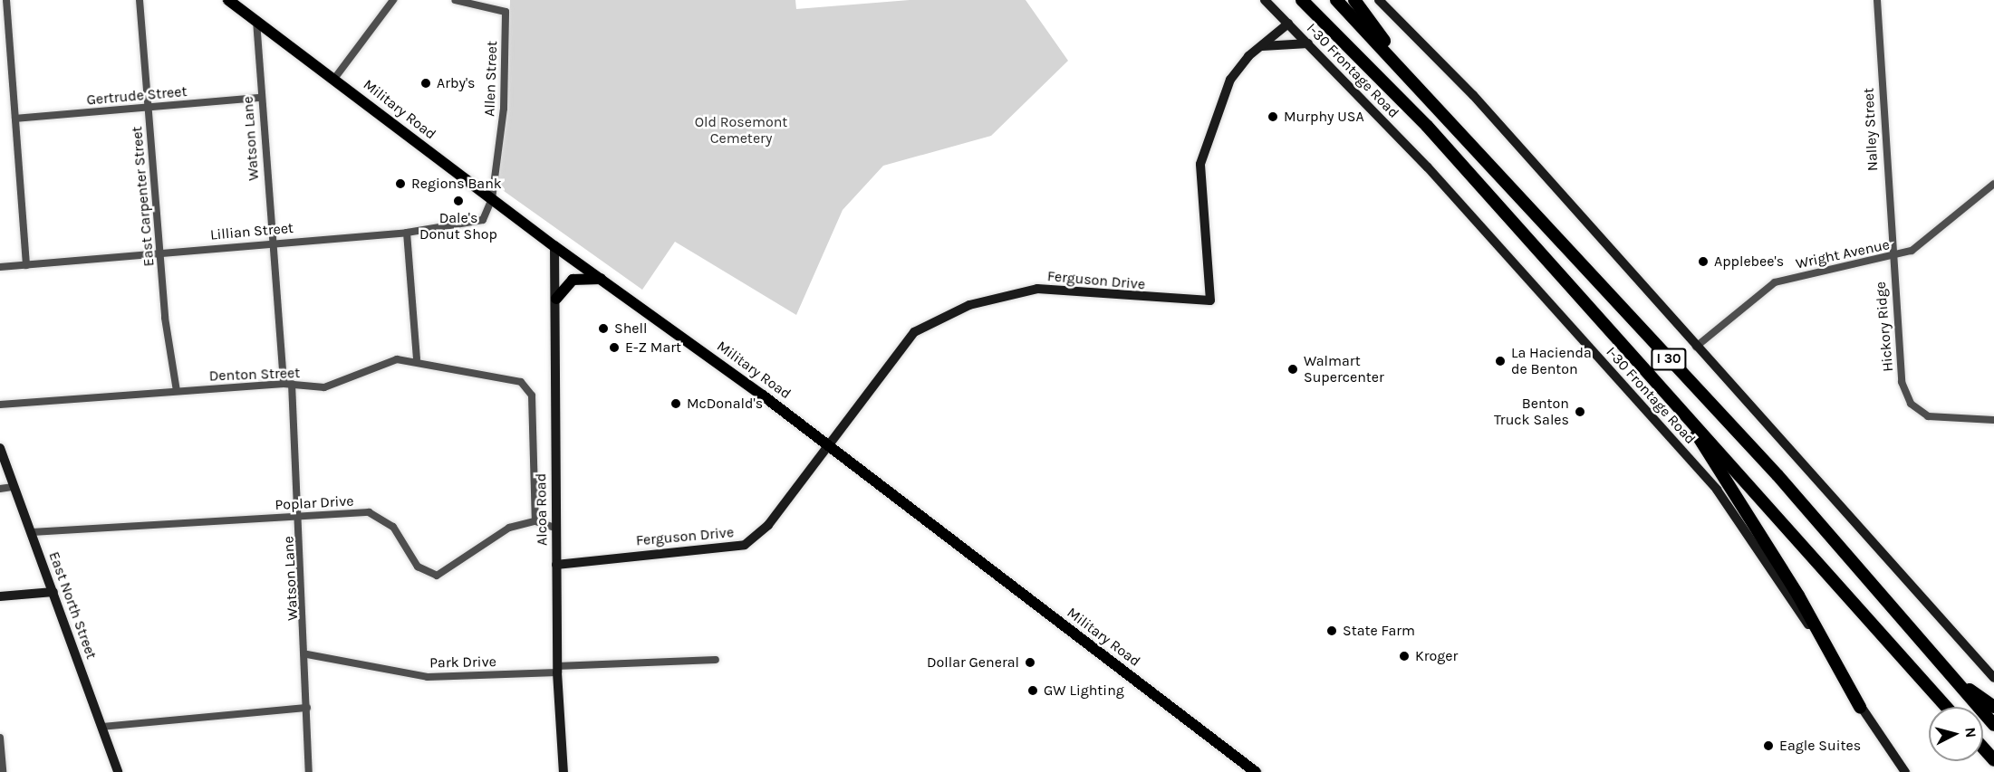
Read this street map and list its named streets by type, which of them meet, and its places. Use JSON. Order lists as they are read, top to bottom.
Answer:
{
  "streets": {
    "highway": ["I 30"],
    "main road": [
      "I-30 Frontage Road",
      "Military Road",
      "Ferguson Drive",
      "Alcoa Road",
      "East North Street"
    ],
    "street": [
      "Allen Street",
      "Gertrude Street",
      "Nalley Street",
      "Watson Lane",
      "East Carpenter Street",
      "Lillian Street",
      "Wright Avenue",
      "Hickory Ridge",
      "Denton Street",
      "Poplar Drive",
      "Park Drive"
    ]
  },
  "crossings": [
    ["I-30 Frontage Road", "Ferguson Drive"],
    ["Allen Street", "Military Road"],
    ["Allen Street", "Lillian Street"],
    ["Gertrude Street", "Watson Lane"],
    ["Gertrude Street", "East Carpenter Street"],
    ["Military Road", "Watson Lane"],
    ["Military Road", "Lillian Street"],
    ["Military Road", "Ferguson Drive"],
    ["Military Road", "Alcoa Road"],
    ["Nalley Street", "Wright Avenue"],
    ["Nalley Street", "Hickory Ridge"],
    ["Watson Lane", "Lillian Street"],
    ["Watson Lane", "Denton Street"],
    ["Watson Lane", "Poplar Drive"],
    ["Watson Lane", "Park Drive"],
    ["East Carpenter Street", "Lillian Street"],
    ["East Carpenter Street", "Denton Street"],
    ["Wright Avenue", "Hickory Ridge"],
    ["Ferguson Drive", "Alcoa Road"],
    ["Denton Street", "Poplar Drive"],
    ["Poplar Drive", "East North Street"],
    ["Alcoa Road", "Park Drive"]
  ],
  "parks": ["Old Rosemont Cemetery"],
  "places": [
    "Arby's",
    "Murphy USA",
    "Regions Bank",
    "Dale's Donut Shop",
    "Applebee's",
    "Shell",
    "E-Z Mart",
    "La Hacienda de Benton",
    "Walmart Supercenter",
    "McDonald's",
    "Benton Truck Sales",
    "State Farm",
    "Kroger",
    "Dollar General",
    "GW Lighting",
    "Eagle Suites"
  ],
  "north": "right"
}
